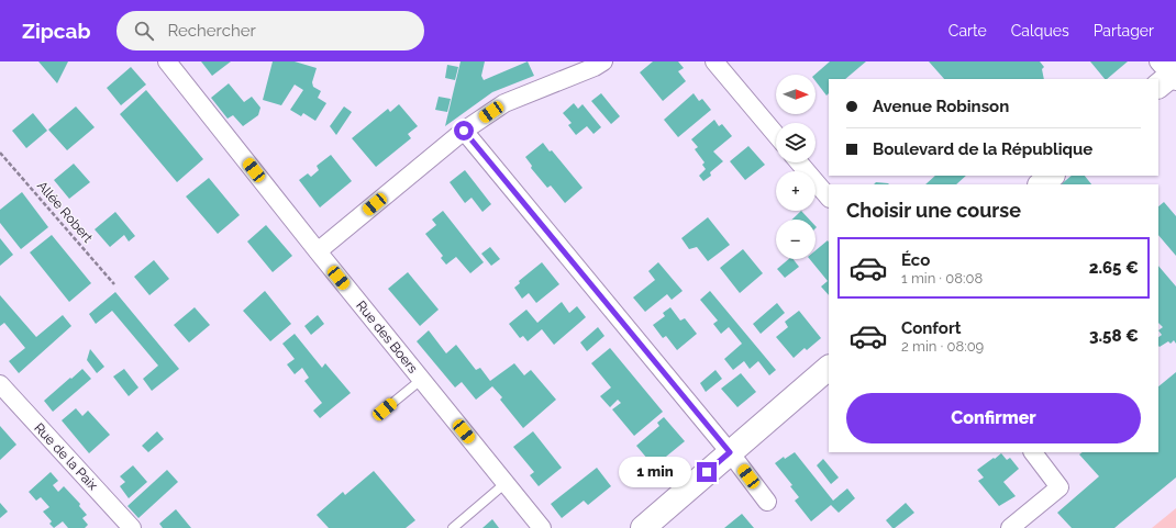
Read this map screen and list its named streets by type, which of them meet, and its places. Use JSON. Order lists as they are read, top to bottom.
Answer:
{
  "streets": {
    "street": ["Rue des Boers", "Rue de la Paix"],
    "path": ["Allée Robert"]
  },
  "north": "right",
  "page": {
    "header": "Zipcab",
    "search": "Rechercher",
    "nav": ["Carte", "Calques", "Partager"],
    "map_buttons": ["+", "−"],
    "banner": ["Avenue Robinson", "Boulevard de la République"],
    "heading": "Choisir une course",
    "list": [
      {
        "name": "Éco",
        "note": "1 min · 08:08",
        "value": "2.65 €"
      },
      {
        "name": "Confort",
        "note": "2 min · 08:09",
        "value": "3.58 €"
      }
    ],
    "buttons": "Confirmer",
    "bubble": "1 min"
  }
}
